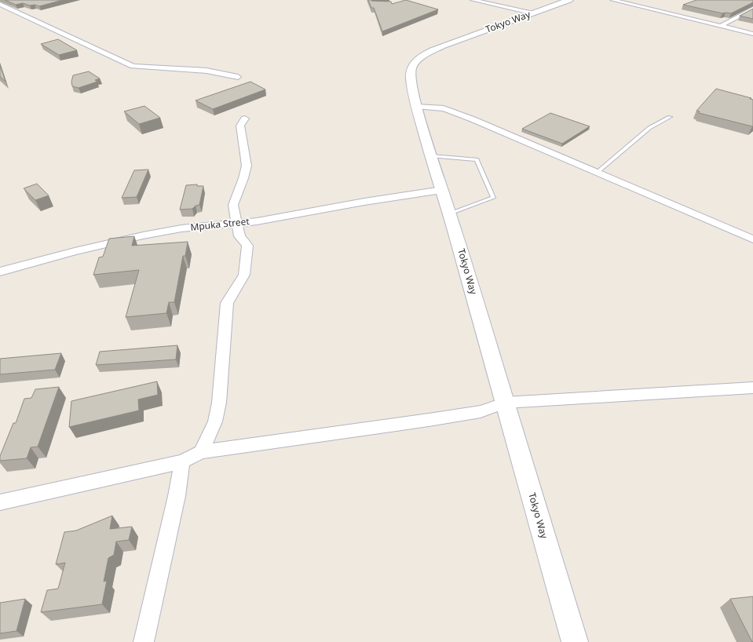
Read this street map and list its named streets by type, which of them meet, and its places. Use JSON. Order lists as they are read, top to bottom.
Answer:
{
  "streets": {
    "street": ["Tokyo Way", "Mpuka Street"]
  },
  "crossings": [
    ["Tokyo Way", "Mpuka Street"]
  ]
}
